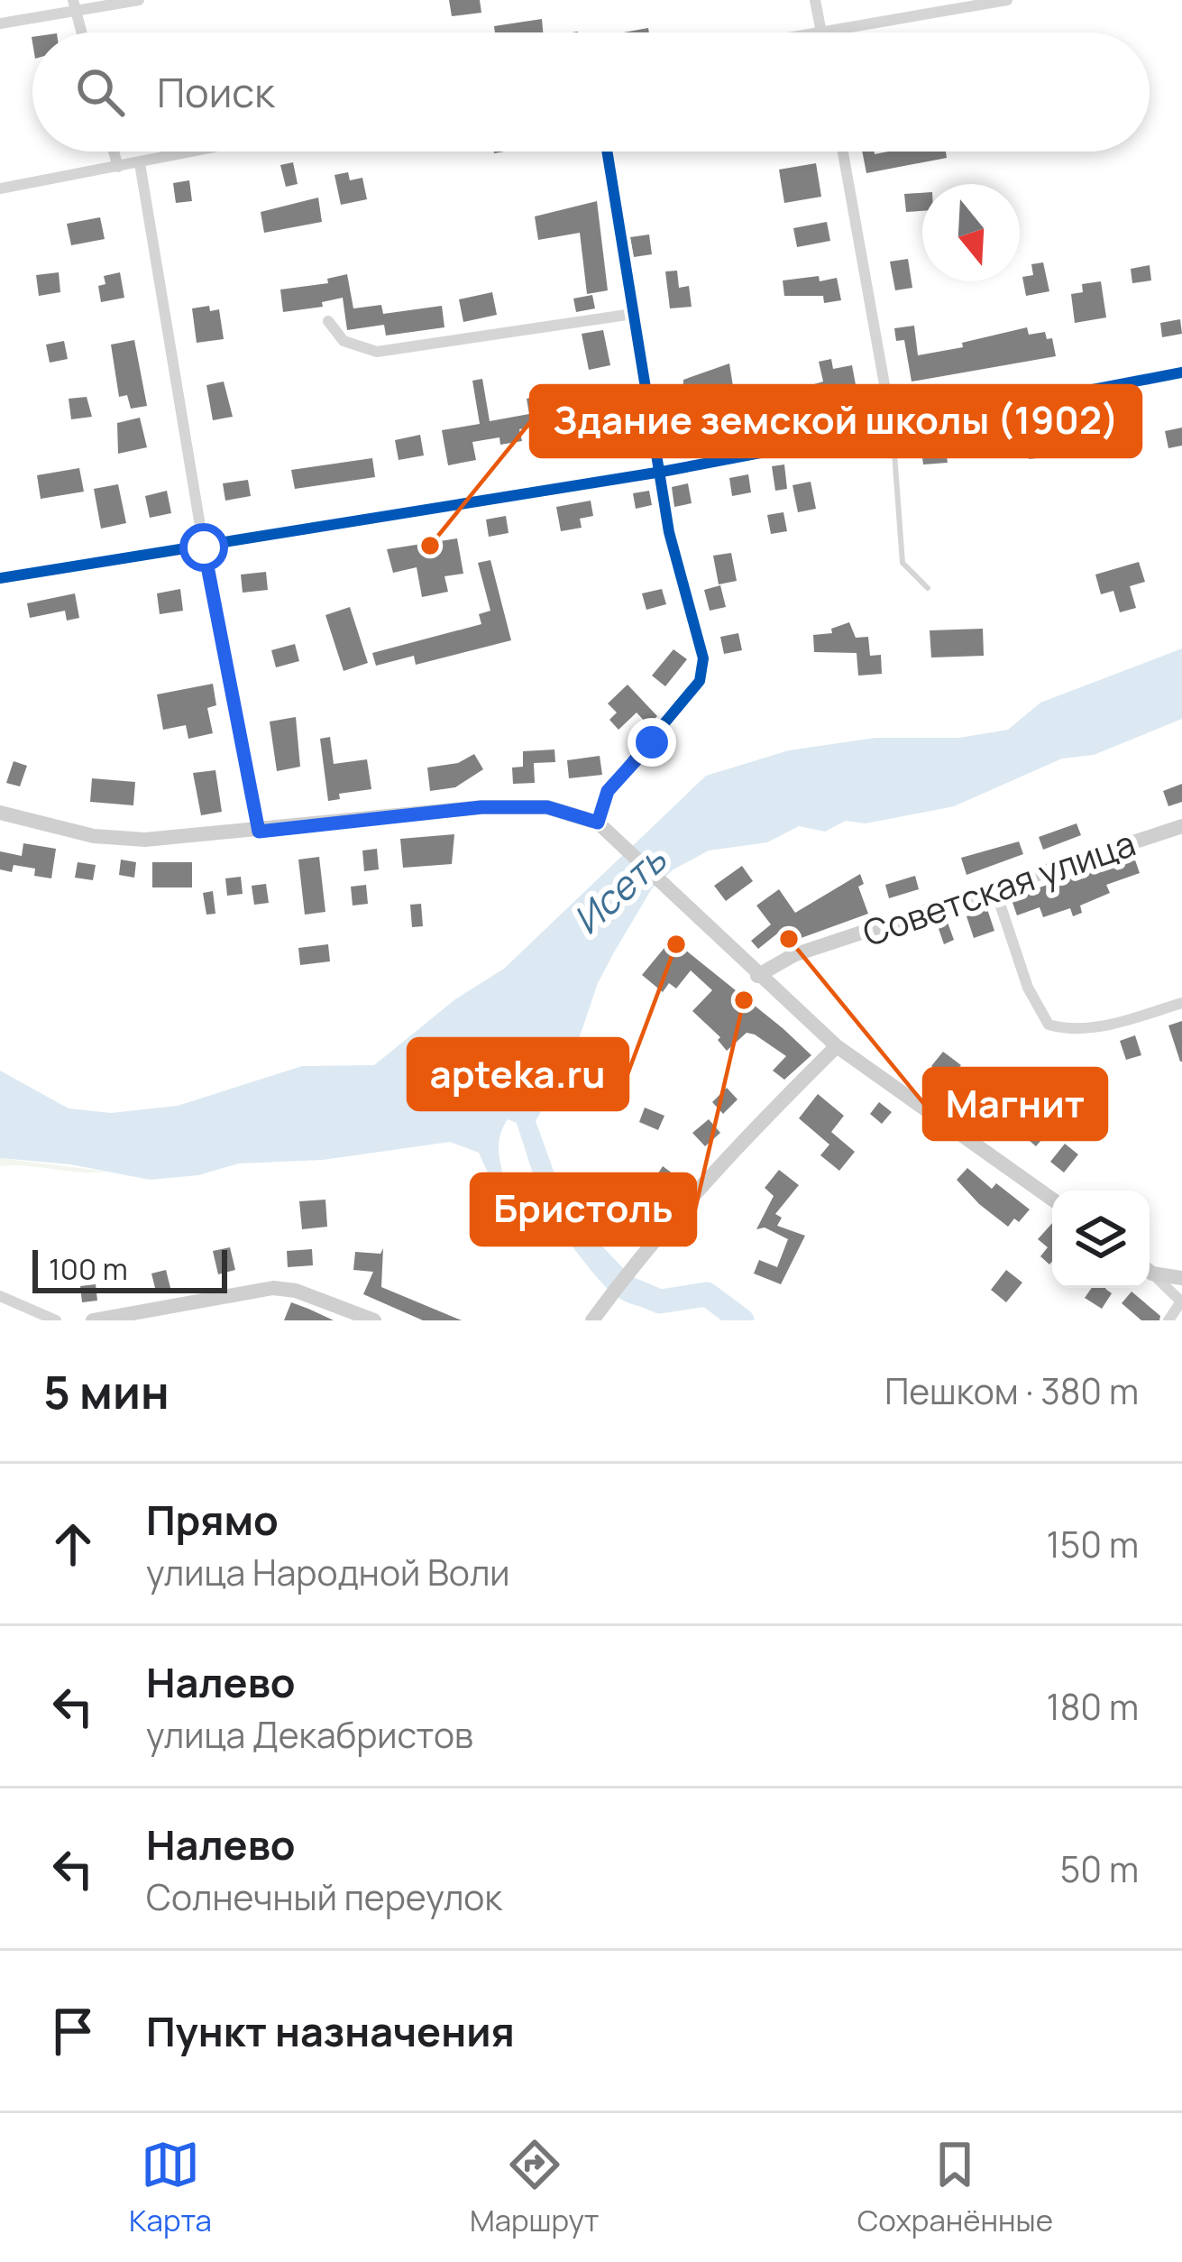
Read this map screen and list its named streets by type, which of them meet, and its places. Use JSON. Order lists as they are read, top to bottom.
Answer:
{
  "streets": {
    "street": ["Советская улица"]
  },
  "water": ["Исеть"],
  "places": [
    "Здание земской школы (1902)",
    "Магнит",
    "apteka.ru",
    "Бристоль"
  ],
  "scale_bar": "100 m",
  "north": "bottom",
  "page": {
    "search": "Поиск",
    "scale": "100 m",
    "heading": ["5 мин", "Пешком · 380 m"],
    "list": [
      ["Прямо", "улица Народной Воли", "150 m"],
      ["Налево", "улица Декабристов", "180 m"],
      ["Налево", "Солнечный переулок", "50 m"],
      "Пункт назначения"
    ],
    "nav": ["Карта", "Маршрут", "Сохранённые"]
  }
}
